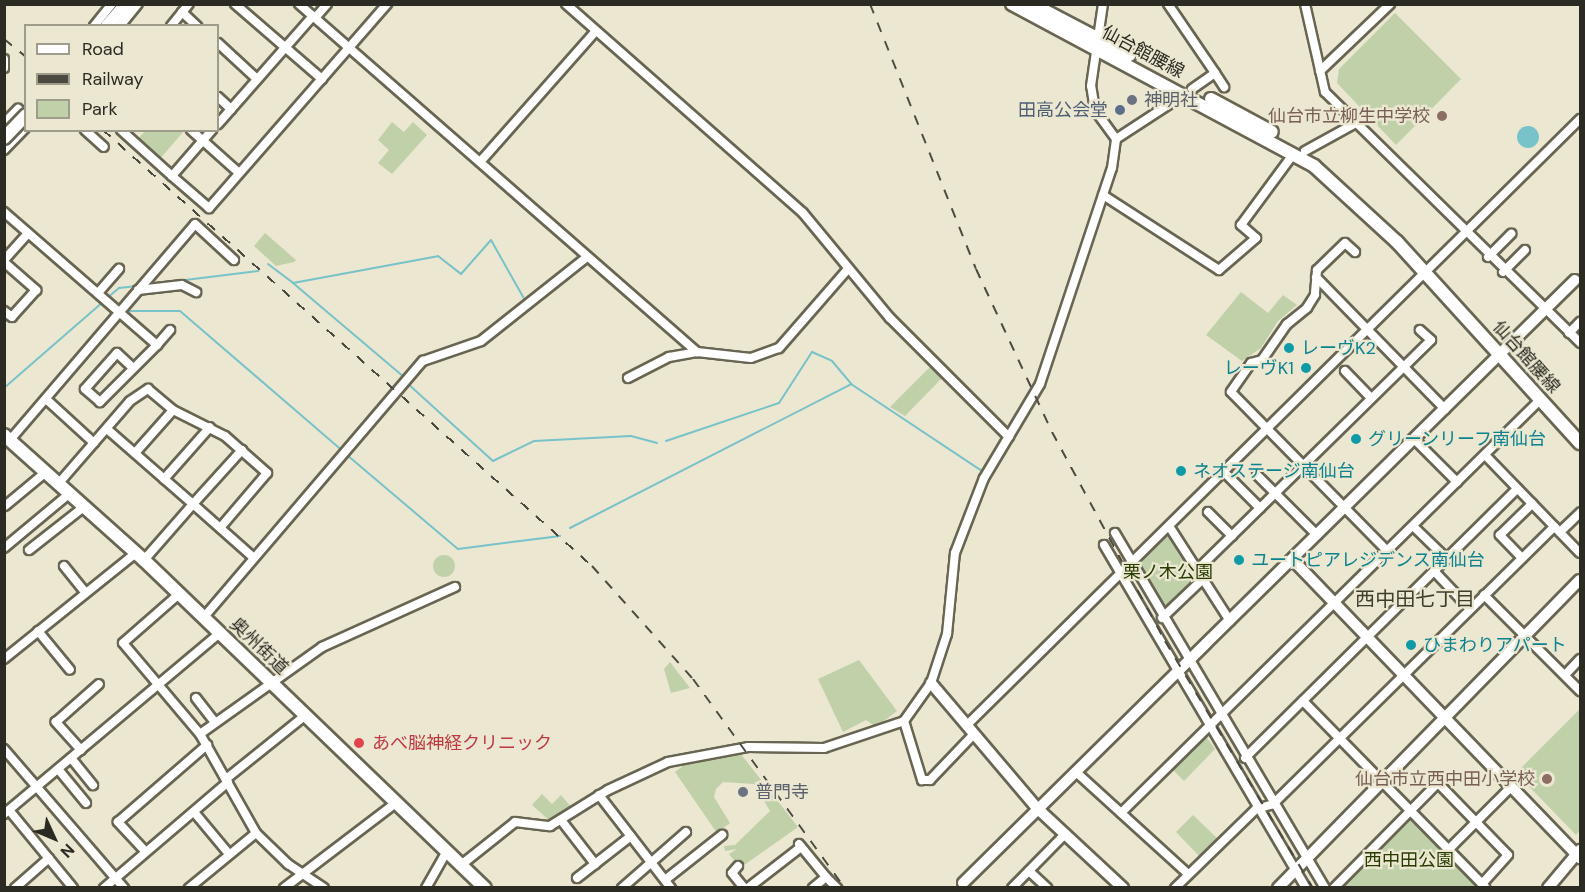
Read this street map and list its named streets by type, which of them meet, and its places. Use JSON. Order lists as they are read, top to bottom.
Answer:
{
  "streets": {
    "main road": ["仙台館腰線", "奥州街道"]
  },
  "districts": ["西中田七丁目"],
  "parks": ["栗ノ木公園", "西中田公園"],
  "places": [
    "神明社",
    "田高公会堂",
    "仙台市立柳生中学校",
    "レーヴK2",
    "レーヴK1",
    "グリーンリーフ南仙台",
    "ネオステージ南仙台",
    "ユートピアレジデンス南仙台",
    "ひまわりアパート",
    "あべ脳神経クリニック",
    "仙台市立西中田小学校",
    "普門寺"
  ],
  "legend": ["Road", "Railway", "Park"],
  "north": "bottom right"
}
